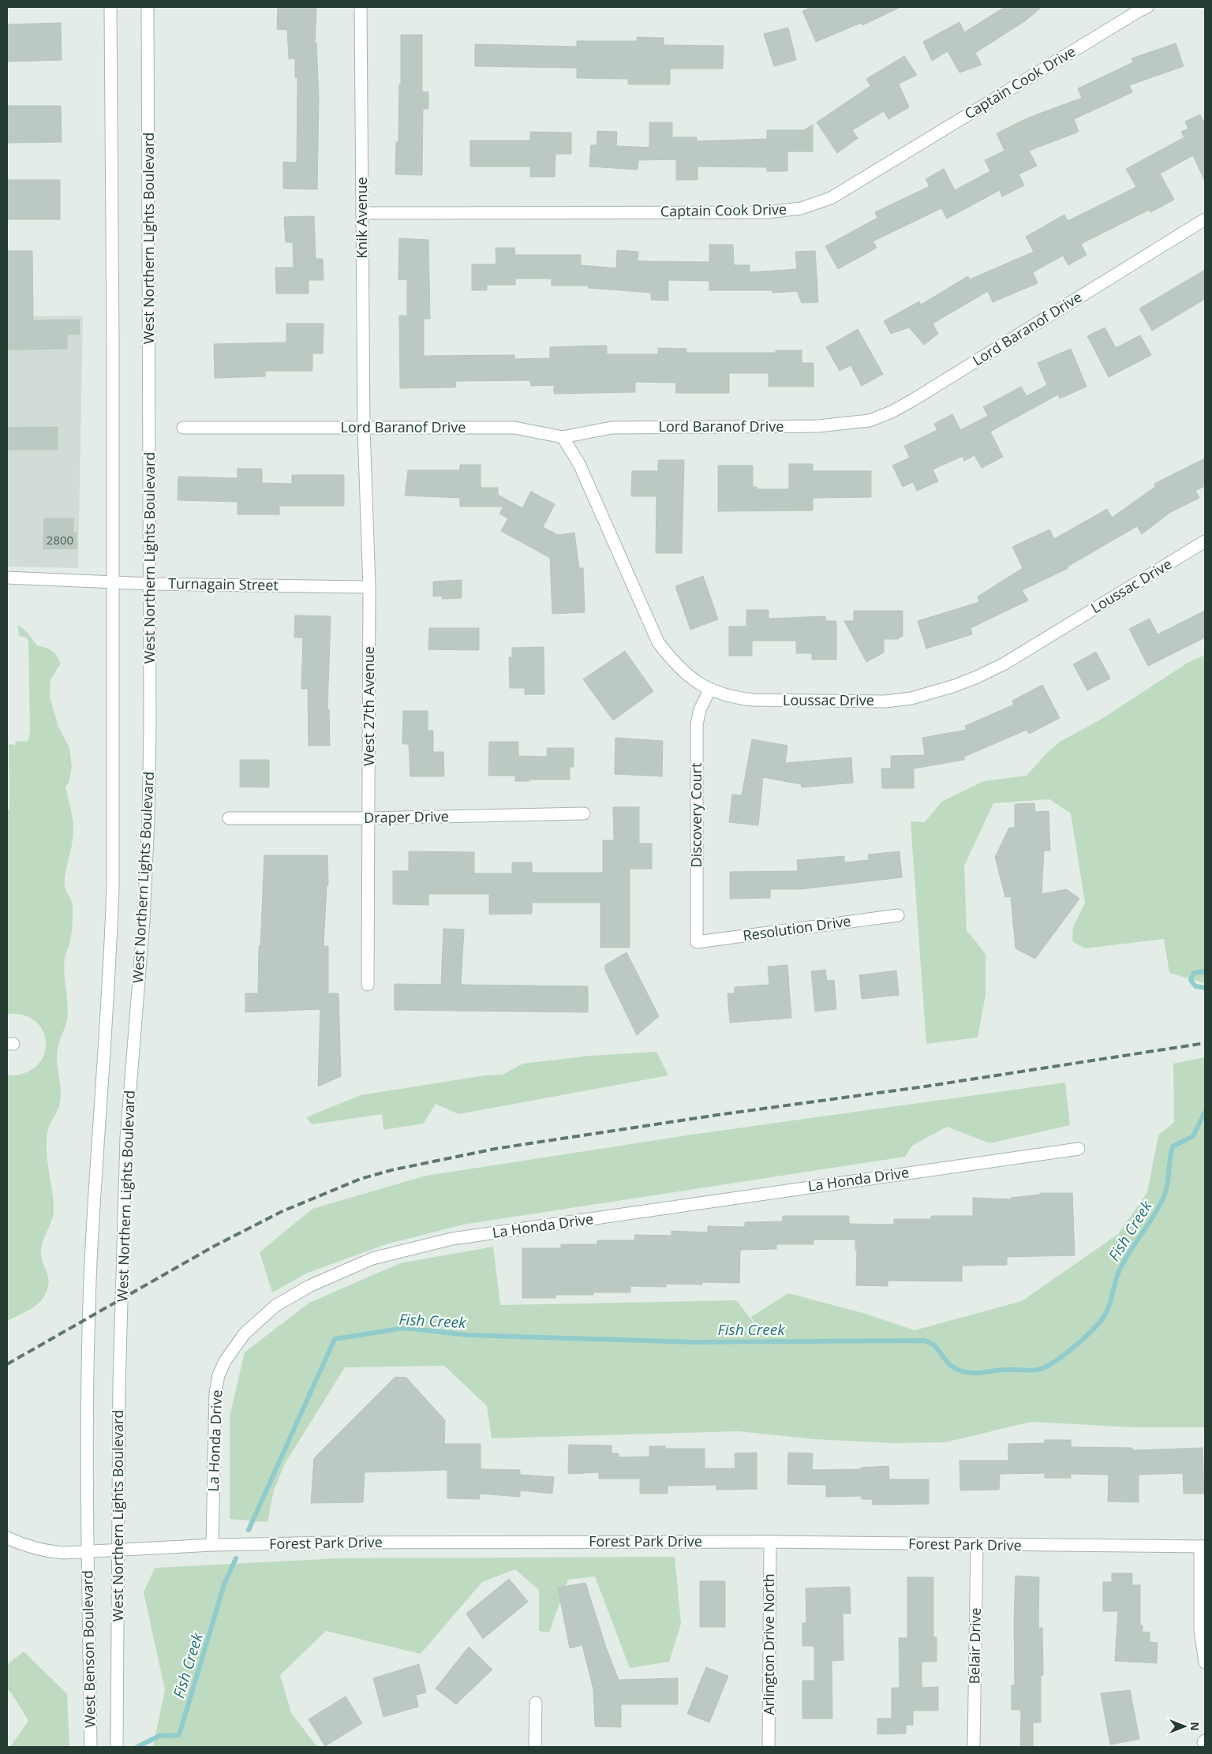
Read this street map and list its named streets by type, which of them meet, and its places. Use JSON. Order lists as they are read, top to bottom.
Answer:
{
  "streets": {
    "street": [
      "Captain Cook Drive",
      "Knik Avenue",
      "West Northern Lights Boulevard",
      "Lord Baranof Drive",
      "Turnagain Street",
      "Loussac Drive",
      "West 27th Avenue",
      "Discovery Court",
      "Draper Drive",
      "Resolution Drive",
      "La Honda Drive",
      "Forest Park Drive",
      "Arlington Drive North",
      "Belair Drive",
      "West Benson Boulevard"
    ]
  },
  "crossings": [
    ["Captain Cook Drive", "Knik Avenue"],
    ["Knik Avenue", "Lord Baranof Drive"],
    ["Knik Avenue", "West 27th Avenue"],
    ["West Northern Lights Boulevard", "Turnagain Street"],
    ["West Northern Lights Boulevard", "Forest Park Drive"],
    ["West Northern Lights Boulevard", "West Benson Boulevard"],
    ["Lord Baranof Drive", "Loussac Drive"],
    ["Lord Baranof Drive", "West 27th Avenue"],
    ["Turnagain Street", "West 27th Avenue"],
    ["Loussac Drive", "Discovery Court"],
    ["West 27th Avenue", "Draper Drive"],
    ["Discovery Court", "Resolution Drive"],
    ["La Honda Drive", "Forest Park Drive"],
    ["Forest Park Drive", "Arlington Drive North"],
    ["Forest Park Drive", "Belair Drive"],
    ["Forest Park Drive", "West Benson Boulevard"]
  ],
  "water": ["Fish Creek"],
  "house_numbers": ["2800"],
  "north": "right"
}
